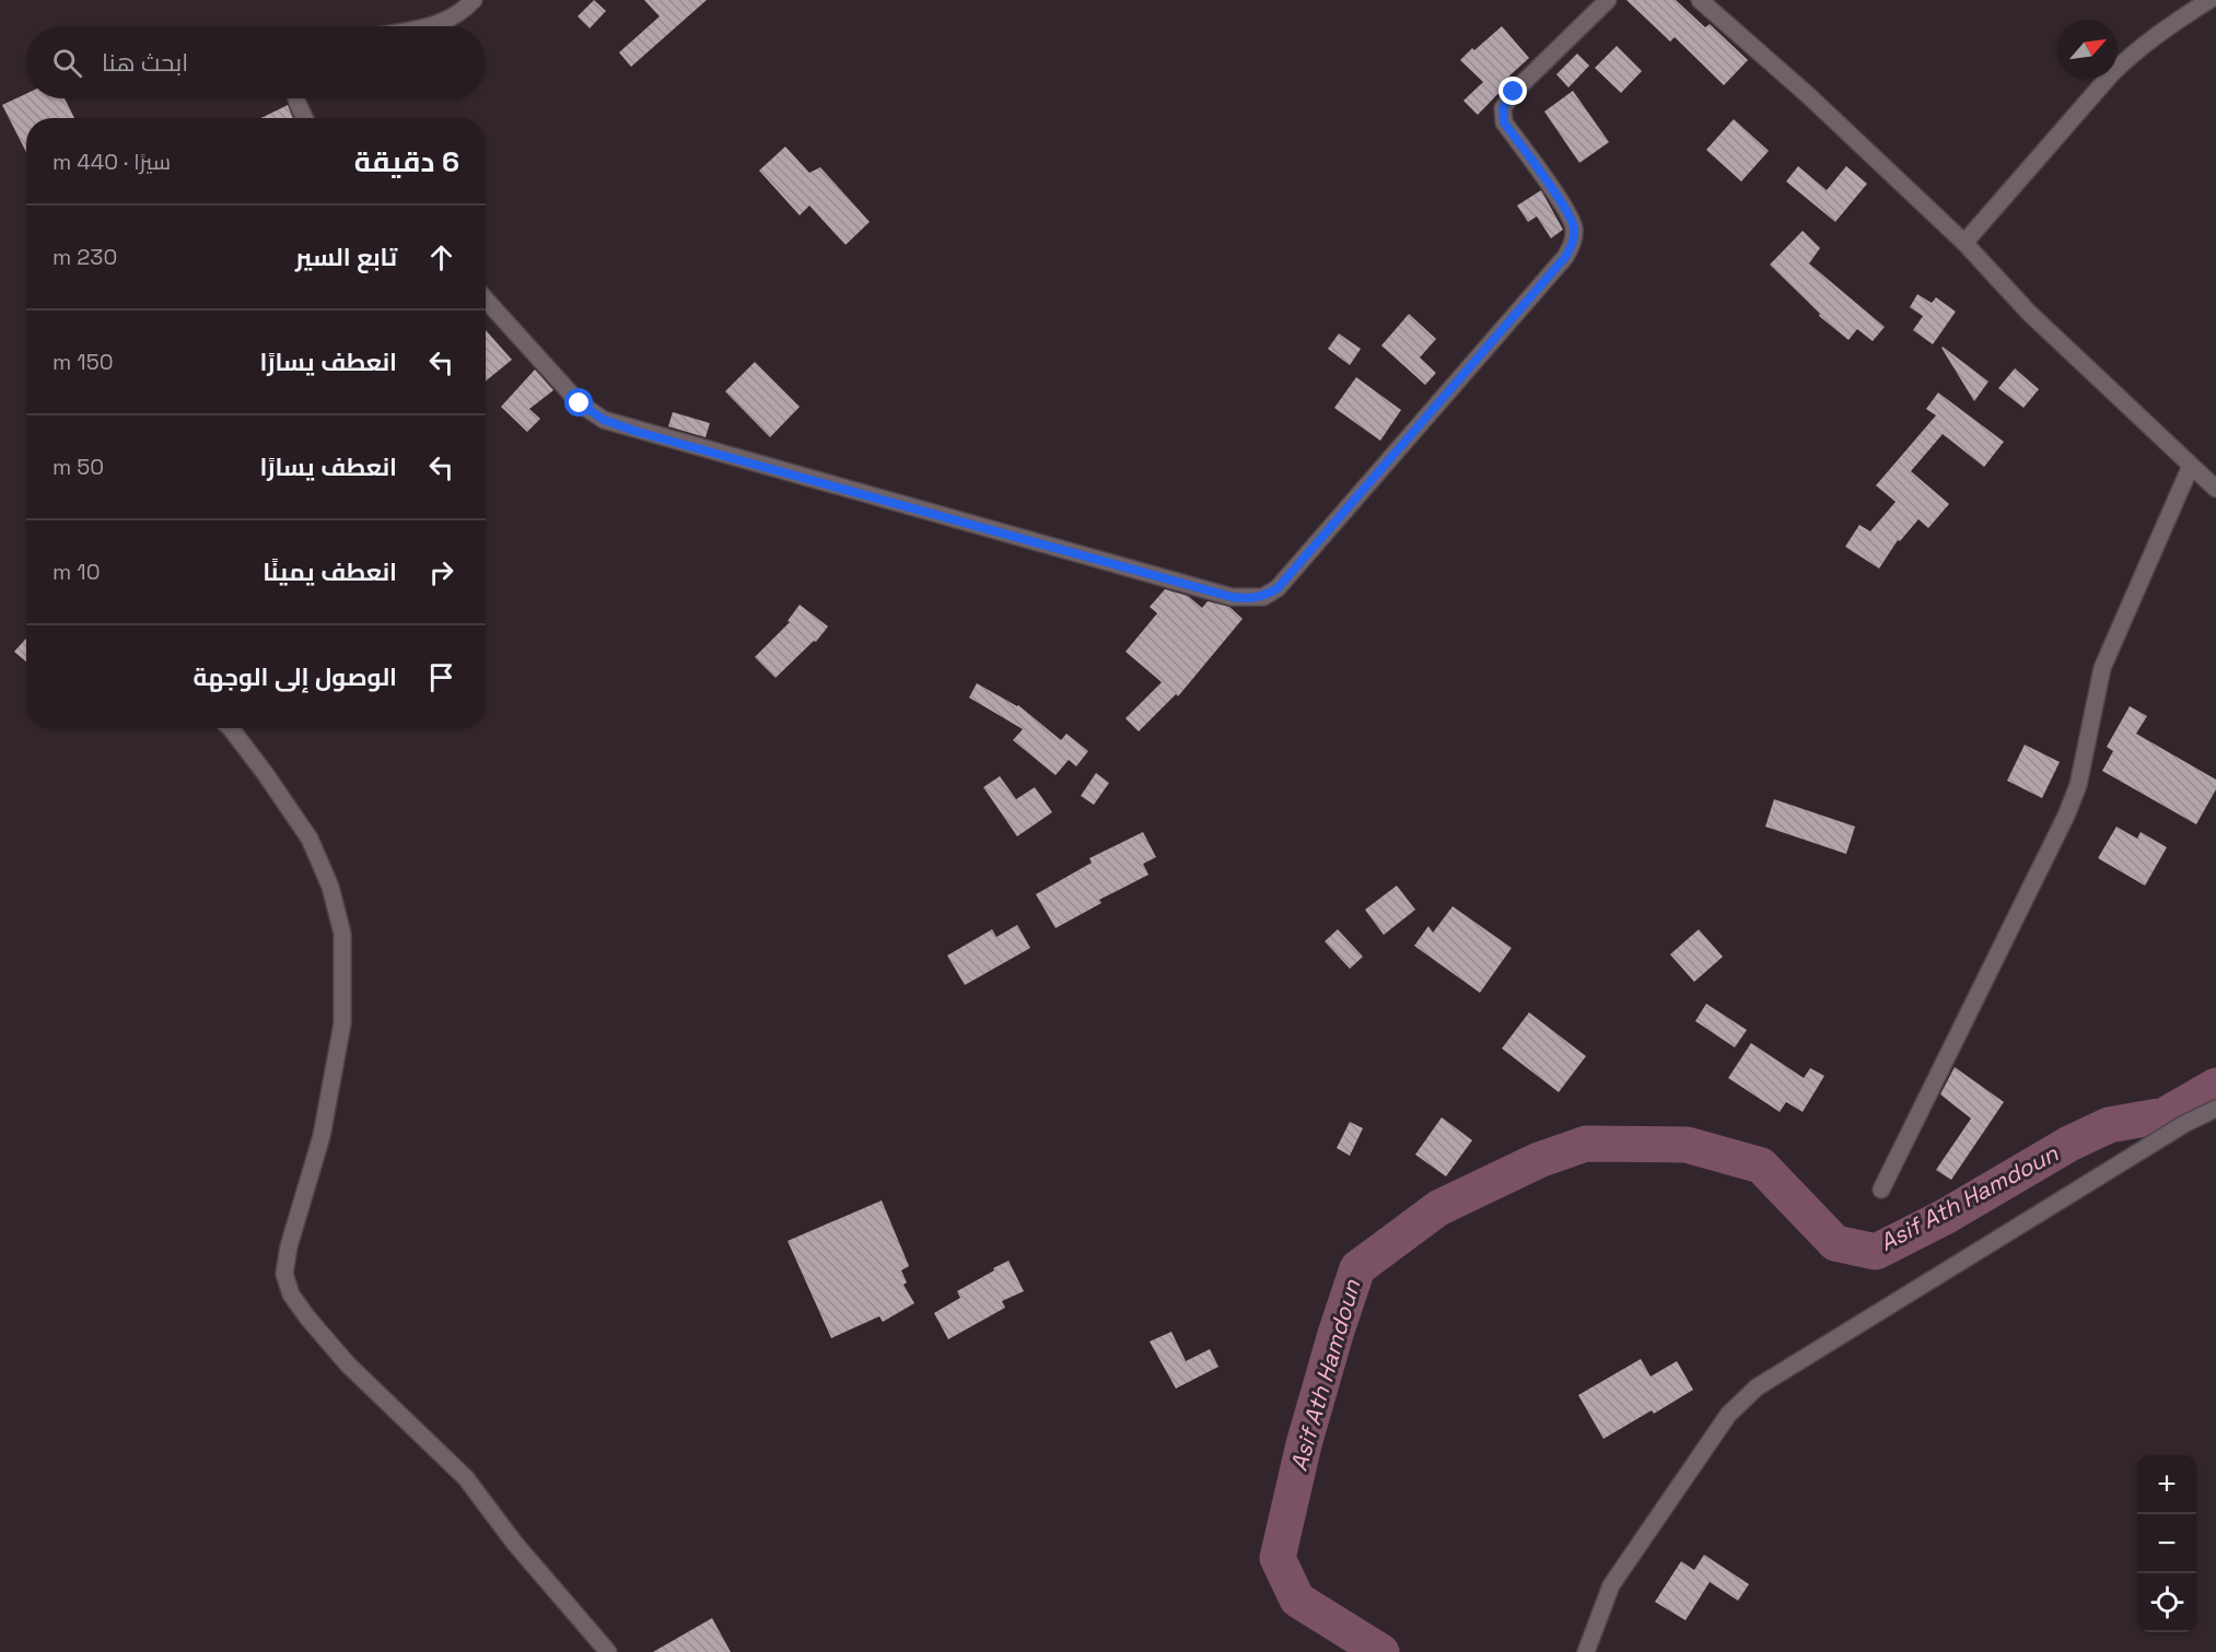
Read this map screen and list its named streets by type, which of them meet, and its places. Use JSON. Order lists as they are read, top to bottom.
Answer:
{
  "water": ["Asif Ath Hamdoun"],
  "north": "top right",
  "page": {
    "search": "ابحث هنا",
    "heading": ["6 دقيقة", "سيرًا · 440 m"],
    "list": [
      ["تابع السير", "230 m"],
      ["انعطف يسارًا", "150 m"],
      ["انعطف يسارًا", "50 m"],
      ["انعطف يمينًا", "10 m"],
      "الوصول إلى الوجهة"
    ],
    "map_buttons": ["+", "−"]
  }
}
